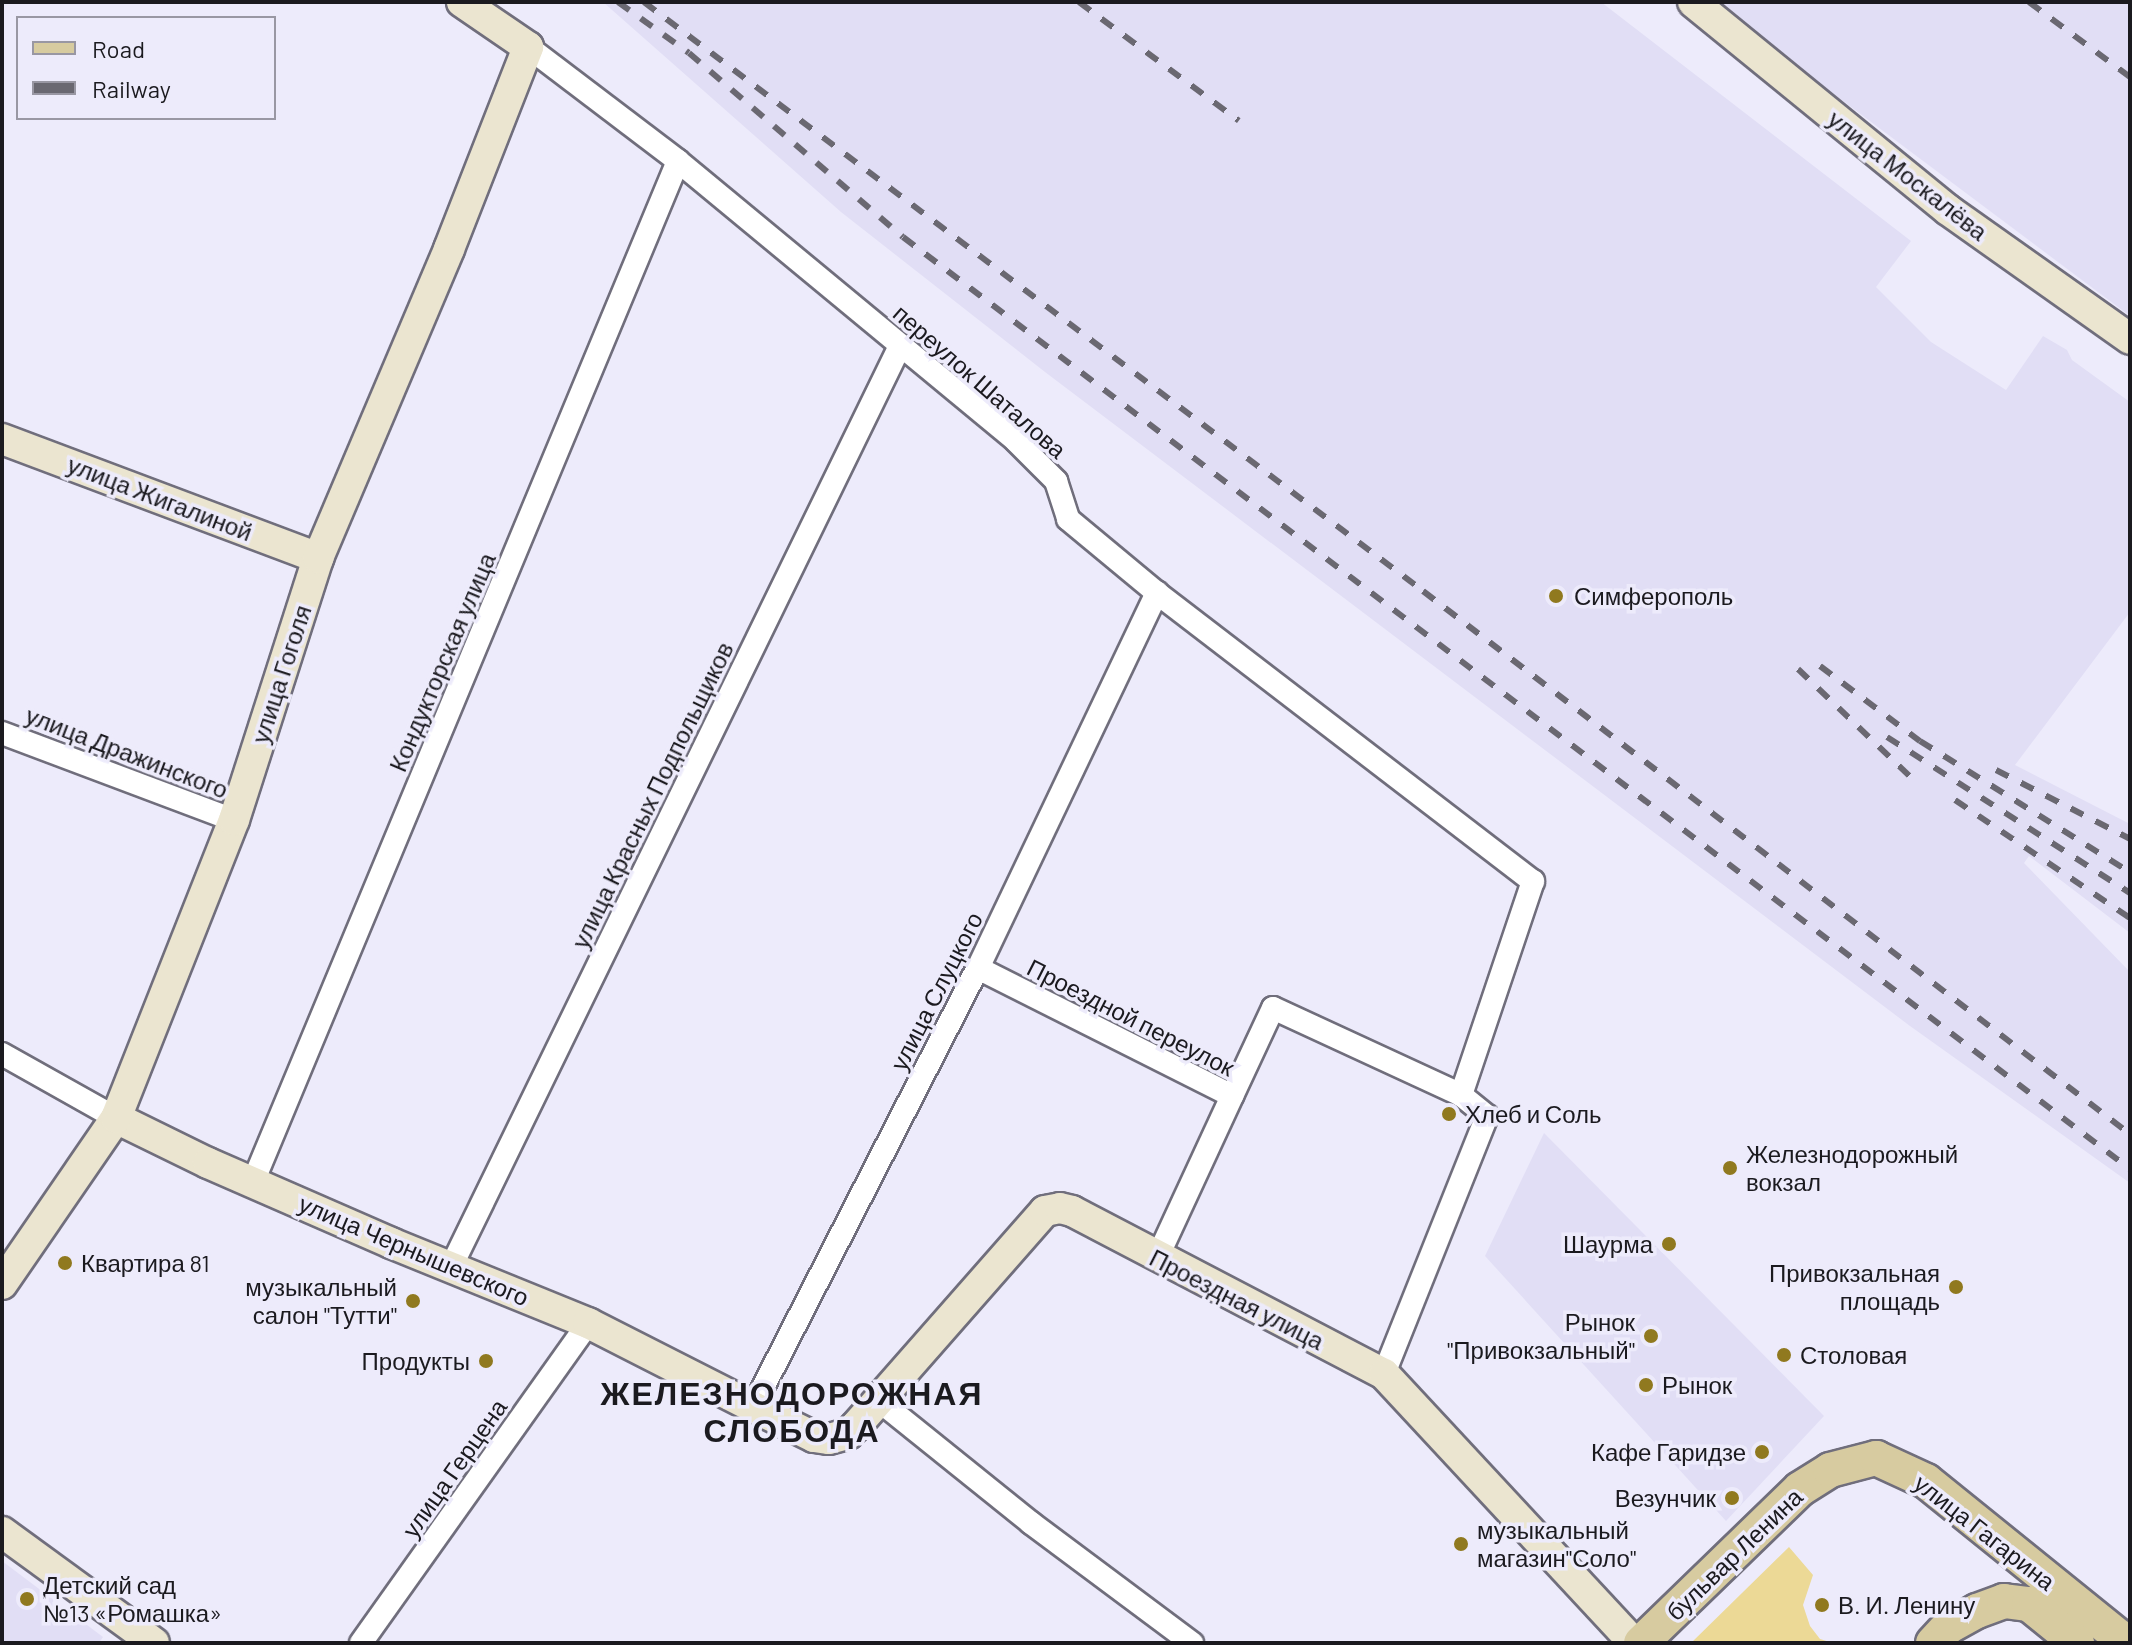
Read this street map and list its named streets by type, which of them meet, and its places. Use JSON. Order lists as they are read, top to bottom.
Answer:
{
  "streets": {
    "main road": [
      "улица Москалёва",
      "улица Жигалиной",
      "улица Гоголя",
      "улица Чернышевского",
      "Проездная улица",
      "улица Гагарина",
      "бульвар Ленина"
    ],
    "street": [
      "переулок Шаталова",
      "Кондукторская улица",
      "улица Дражинского",
      "улица Красных Подпольщиков",
      "улица Слуцкого",
      "Проездной переулок",
      "улица Герцена"
    ]
  },
  "crossings": [
    ["переулок Шаталова", "Кондукторская улица"],
    ["переулок Шаталова", "улица Гоголя"],
    ["переулок Шаталова", "улица Красных Подпольщиков"],
    ["переулок Шаталова", "улица Слуцкого"],
    ["улица Жигалиной", "улица Гоголя"],
    ["Кондукторская улица", "улица Чернышевского"],
    ["улица Гоголя", "улица Дражинского"],
    ["улица Гоголя", "улица Чернышевского"],
    ["улица Красных Подпольщиков", "улица Чернышевского"],
    ["улица Слуцкого", "Проездной переулок"],
    ["улица Слуцкого", "улица Чернышевского"],
    ["Проездной переулок", "Проездная улица"],
    ["улица Чернышевского", "Проездная улица"],
    ["улица Чернышевского", "улица Герцена"],
    ["улица Гагарина", "бульвар Ленина"]
  ],
  "districts": ["ЖЕЛЕЗНОДОРОЖНАЯ СЛОБОДА"],
  "places": [
    "Симферополь",
    "Хлеб и Соль",
    "Железнодорожный вокзал",
    "Шаурма",
    "Квартира 81",
    "Привокзальная площадь",
    "музыкальный салон \"Тутти\"",
    "Рынок \"Привокзальный\"",
    "Столовая",
    "Продукты",
    "Рынок",
    "Кафе Гаридзе",
    "Везунчик",
    "музыкальный магазин\"Соло\"",
    "Детский сад №13 «Ромашка»",
    "В. И. Ленину"
  ],
  "legend": ["Road", "Railway"]
}
